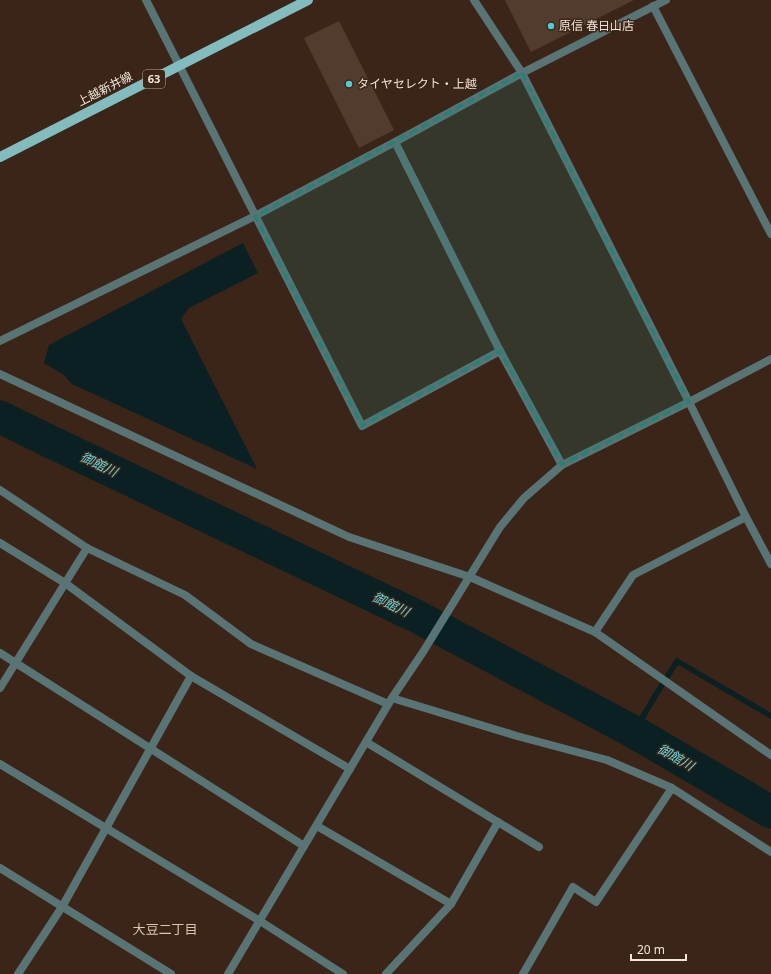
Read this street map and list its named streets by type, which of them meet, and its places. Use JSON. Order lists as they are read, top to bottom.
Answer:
{
  "streets": {
    "main road": ["63", "上越新井線"]
  },
  "districts": ["大豆二丁目"],
  "water": ["御館川"],
  "places": ["原信 春日山店", "タイヤセレクト・上越"],
  "scale_bar": "20 m"
}
